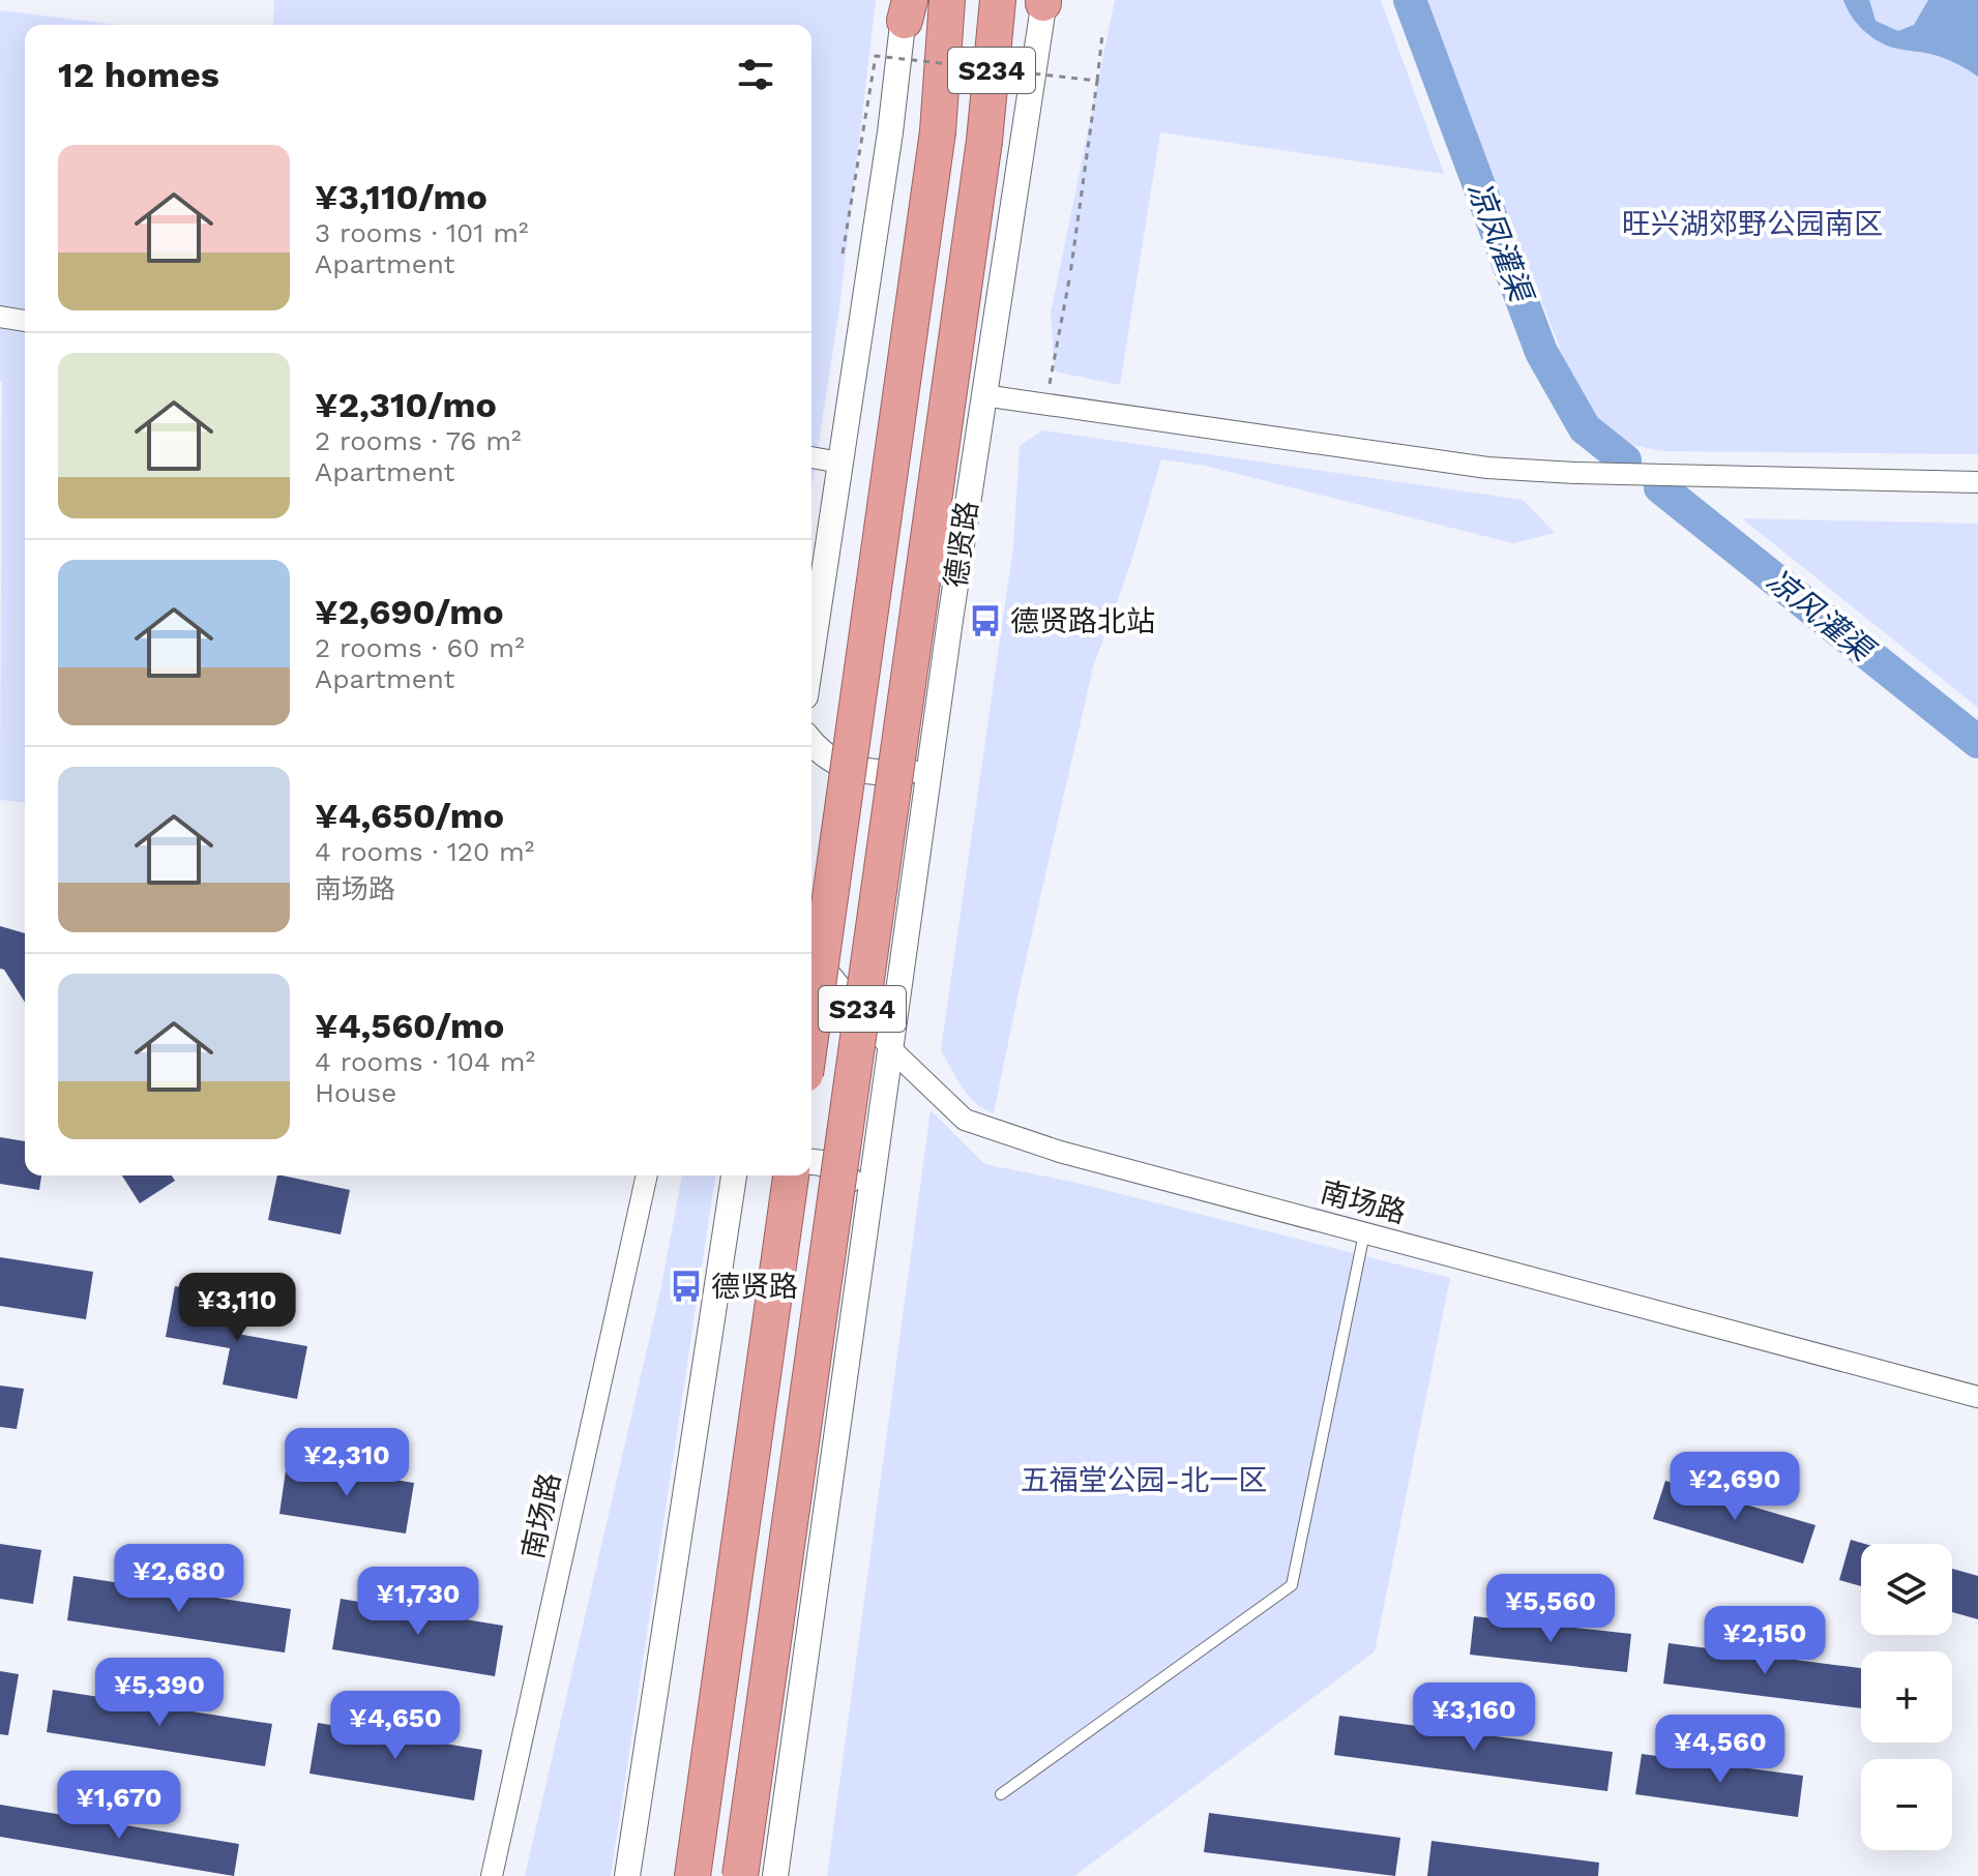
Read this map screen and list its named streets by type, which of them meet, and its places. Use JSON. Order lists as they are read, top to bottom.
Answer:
{
  "streets": {
    "highway": ["S234", "德贤路"],
    "street": ["南场路"]
  },
  "crossings": [
    ["德贤路", "南场路"]
  ],
  "water": ["凉凤灌渠", "凉风灌渠"],
  "parks": ["旺兴湖郊野公园南区", "五福堂公园-北一区"],
  "places": {
    "bus stop": ["德贤路北站", "德贤路"]
  },
  "page": {
    "heading": "12 homes",
    "list": [
      {
        "name": "¥3,110/mo",
        "note": "3 rooms · 101 m² · Apartment"
      },
      {
        "name": "¥2,310/mo",
        "note": "2 rooms · 76 m² · Apartment"
      },
      {
        "name": "¥2,690/mo",
        "note": "2 rooms · 60 m² · Apartment"
      },
      {
        "name": "¥4,650/mo",
        "note": "4 rooms · 120 m² · 南场路"
      },
      {
        "name": "¥4,560/mo",
        "note": "4 rooms · 104 m² · House"
      }
    ],
    "price": [
      "¥3,110",
      "¥2,310",
      "¥2,690",
      "¥2,680",
      "¥1,730",
      "¥5,560",
      "¥2,150",
      "¥5,390",
      "¥3,160",
      "¥4,650",
      "¥4,560",
      "¥1,670"
    ],
    "map_buttons": ["+", "−"]
  }
}
